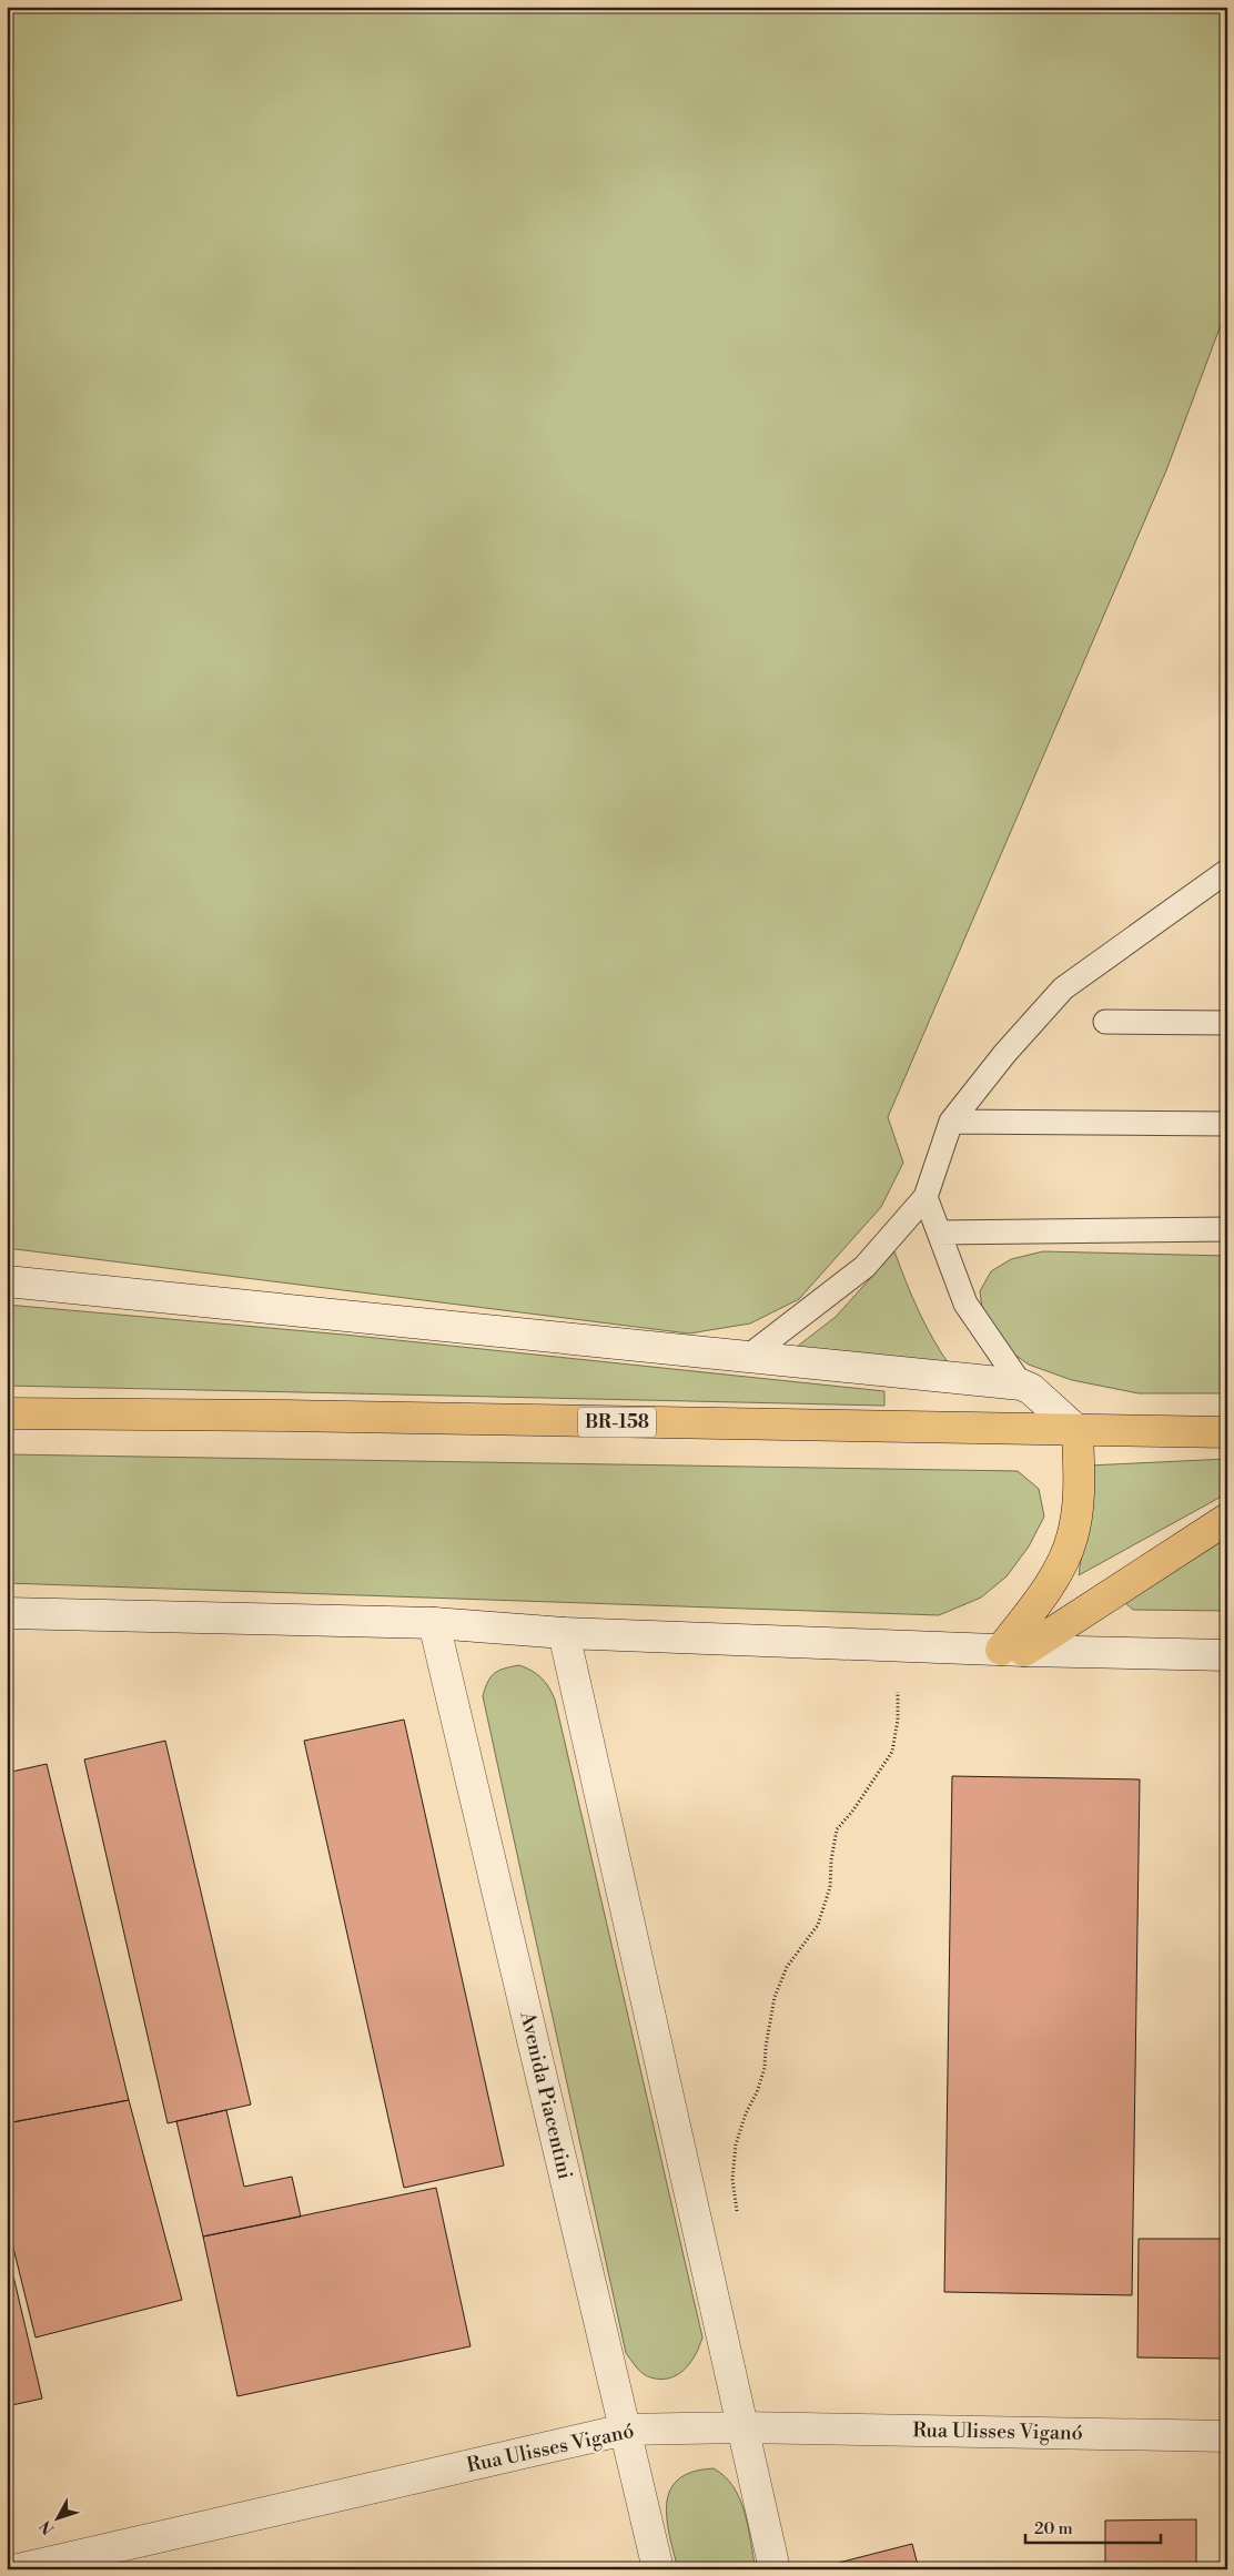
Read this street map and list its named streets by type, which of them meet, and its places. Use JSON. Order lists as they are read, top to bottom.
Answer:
{
  "streets": {
    "highway": ["BR-158"],
    "street": ["Avenida Piacentini", "Rua Ulisses Viganó"]
  },
  "crossings": [
    ["Avenida Piacentini", "Rua Ulisses Viganó"]
  ],
  "scale_bar": "20 m",
  "north": "bottom left"
}
